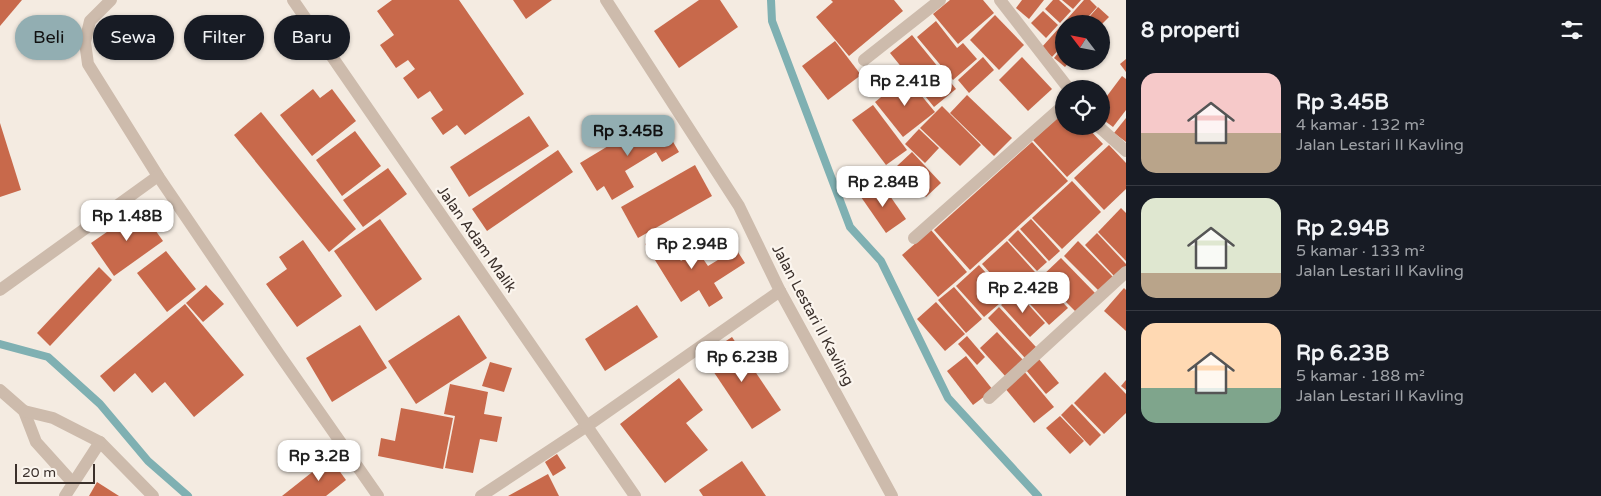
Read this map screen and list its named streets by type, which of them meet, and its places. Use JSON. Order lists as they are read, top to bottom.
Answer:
{
  "streets": {
    "street": ["Jalan Adam Malik", "Jalan Lestari II Kavling"]
  },
  "scale_bar": "20 m",
  "north": "top left",
  "page": {
    "heading": "8 properti",
    "chip": [
      "Beli",
      "Sewa",
      "Filter",
      "Baru"
    ],
    "list": [
      {
        "name": "Rp 3.45B",
        "note": "4 kamar · 132 m² · Jalan Lestari II Kavling"
      },
      {
        "name": "Rp 2.94B",
        "note": "5 kamar · 133 m² · Jalan Lestari II Kavling"
      },
      {
        "name": "Rp 6.23B",
        "note": "5 kamar · 188 m² · Jalan Lestari II Kavling"
      }
    ],
    "price": [
      "Rp 2.41B",
      "Rp 3.45B",
      "Rp 2.84B",
      "Rp 1.48B",
      "Rp 2.94B",
      "Rp 2.42B",
      "Rp 6.23B",
      "Rp 3.2B"
    ],
    "scale": "20 m"
  }
}
